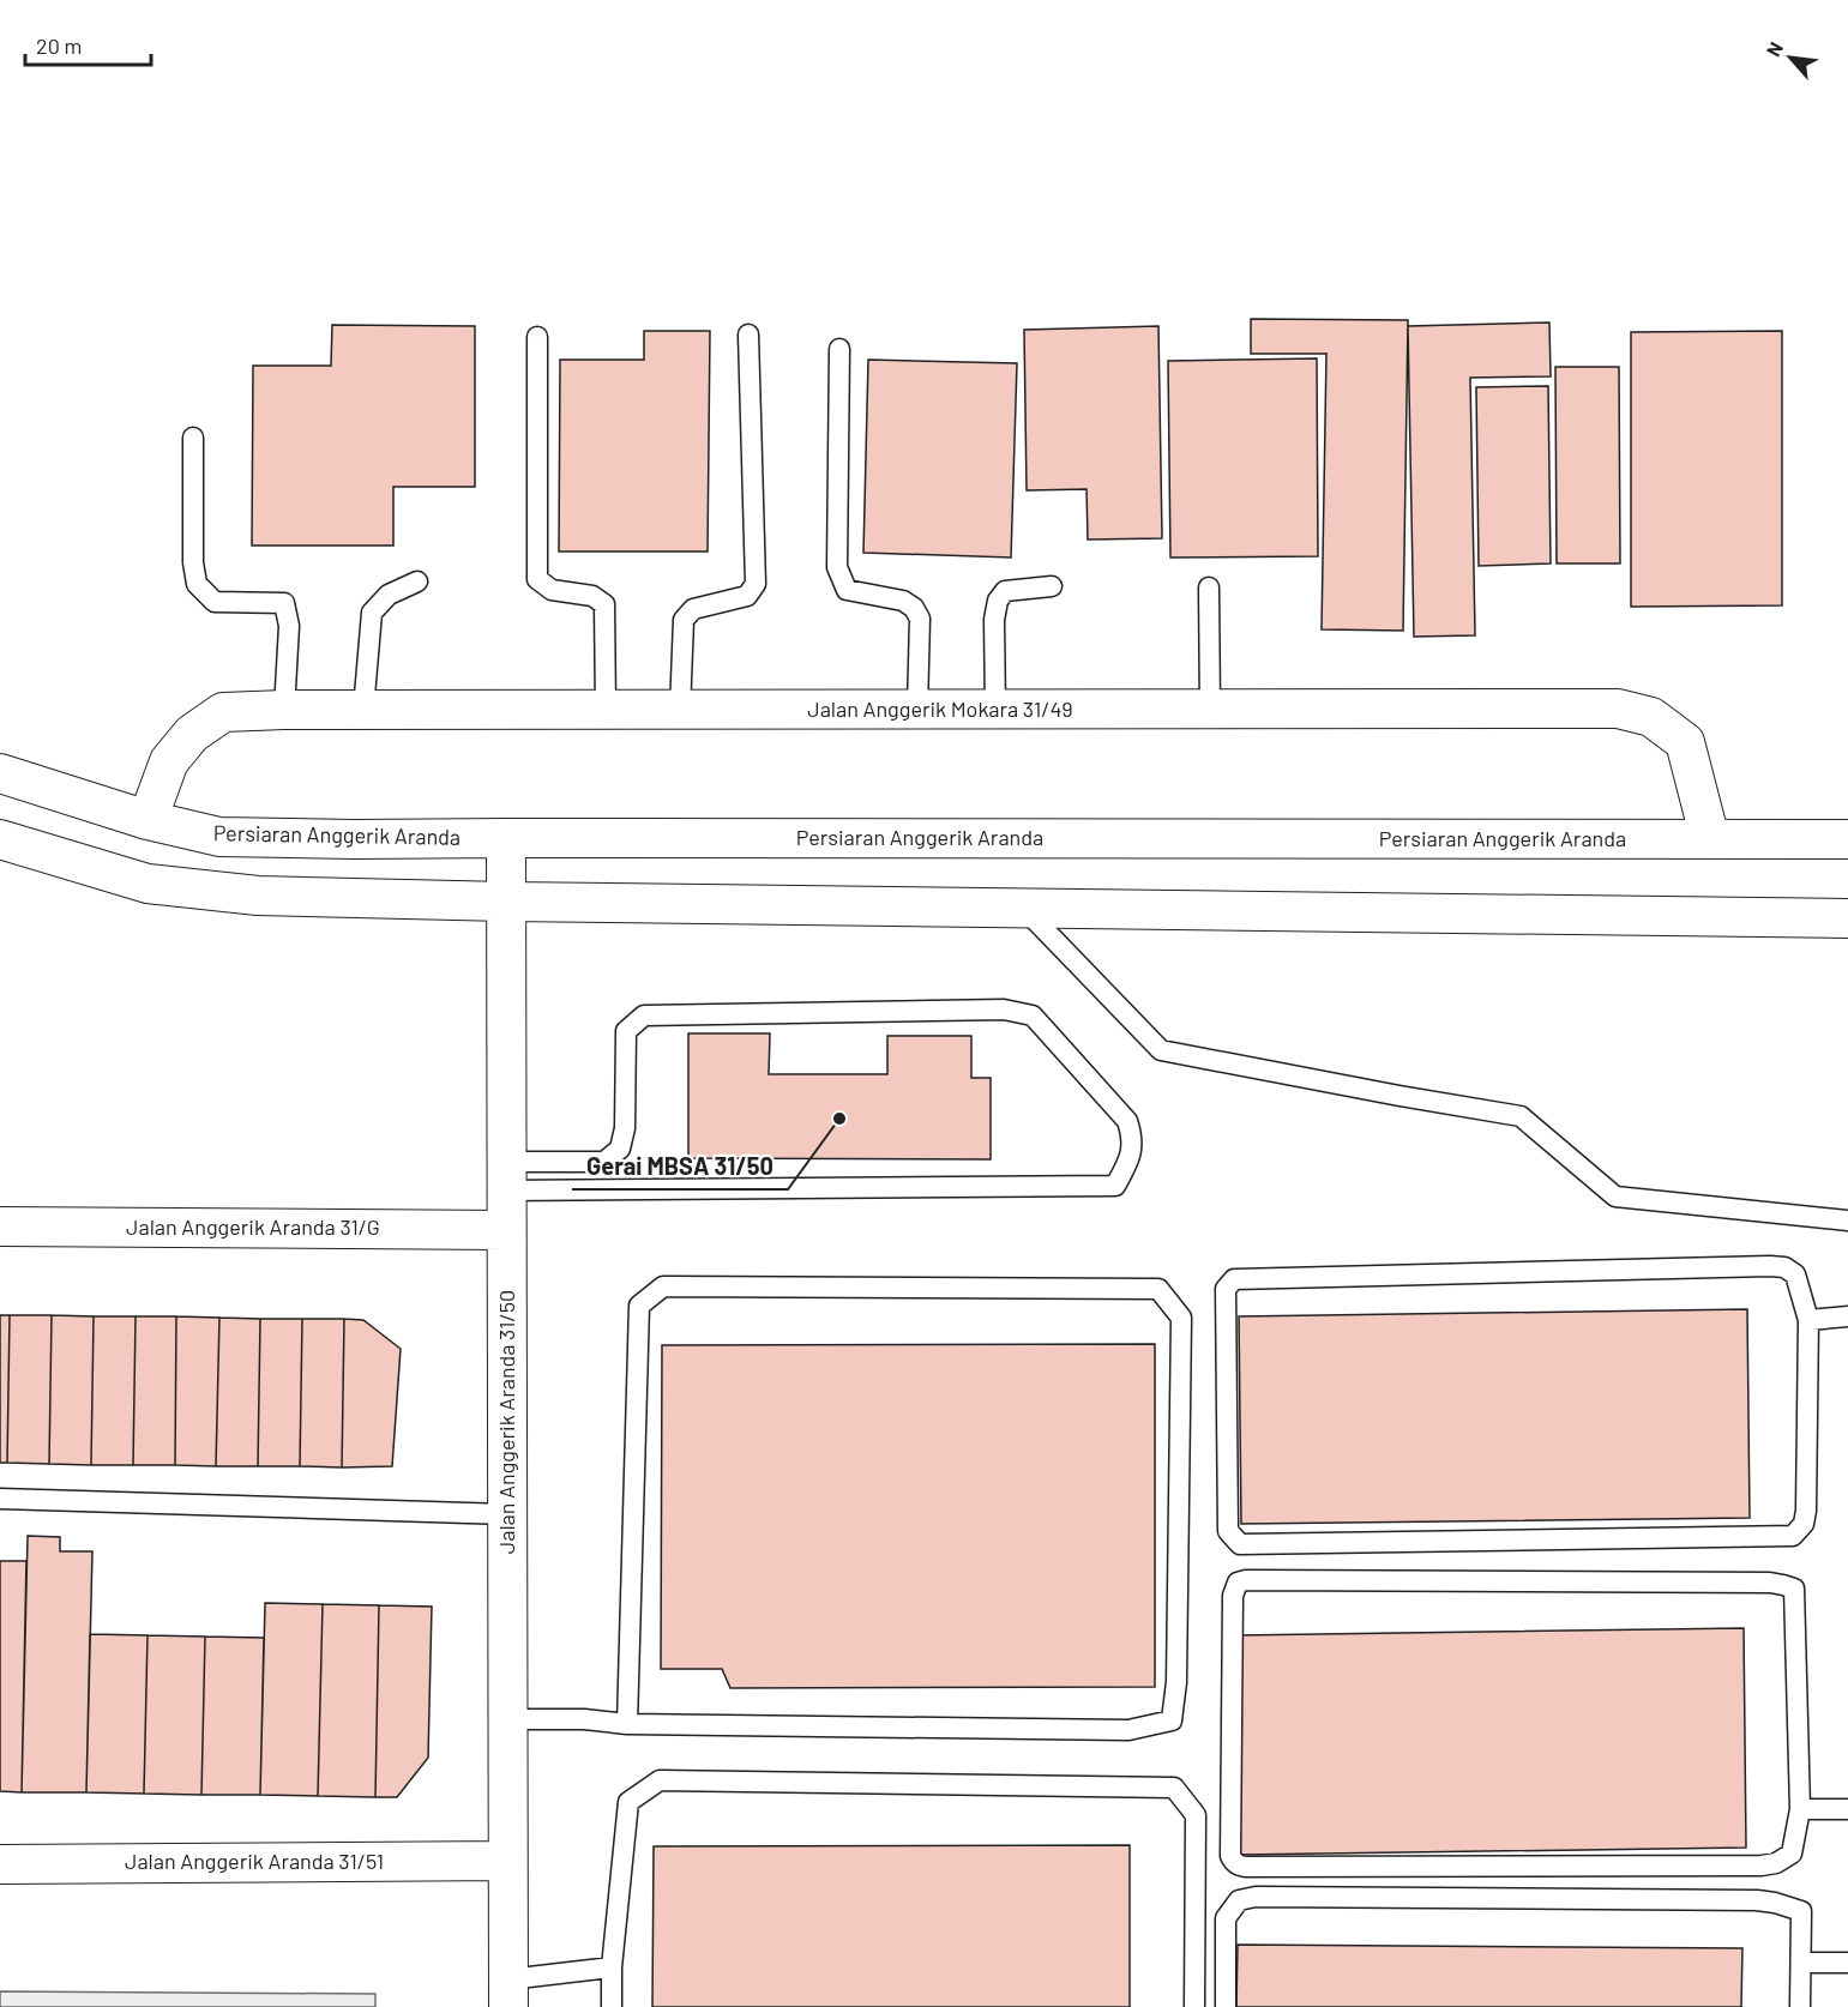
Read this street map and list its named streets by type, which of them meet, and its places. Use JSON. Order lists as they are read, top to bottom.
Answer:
{
  "streets": {
    "street": [
      "Jalan Anggerik Mokara 31/49",
      "Persiaran Anggerik Aranda",
      "Jalan Anggerik Aranda 31/G",
      "Jalan Anggerik Aranda 31/50",
      "Jalan Anggerik Aranda 31/51"
    ]
  },
  "crossings": [
    ["Jalan Anggerik Mokara 31/49", "Persiaran Anggerik Aranda"],
    ["Persiaran Anggerik Aranda", "Jalan Anggerik Aranda 31/50"],
    ["Jalan Anggerik Aranda 31/G", "Jalan Anggerik Aranda 31/50"],
    ["Jalan Anggerik Aranda 31/50", "Jalan Anggerik Aranda 31/51"]
  ],
  "places": ["Gerai MBSA 31/50"],
  "scale_bar": "20 m",
  "north": "top left"
}
